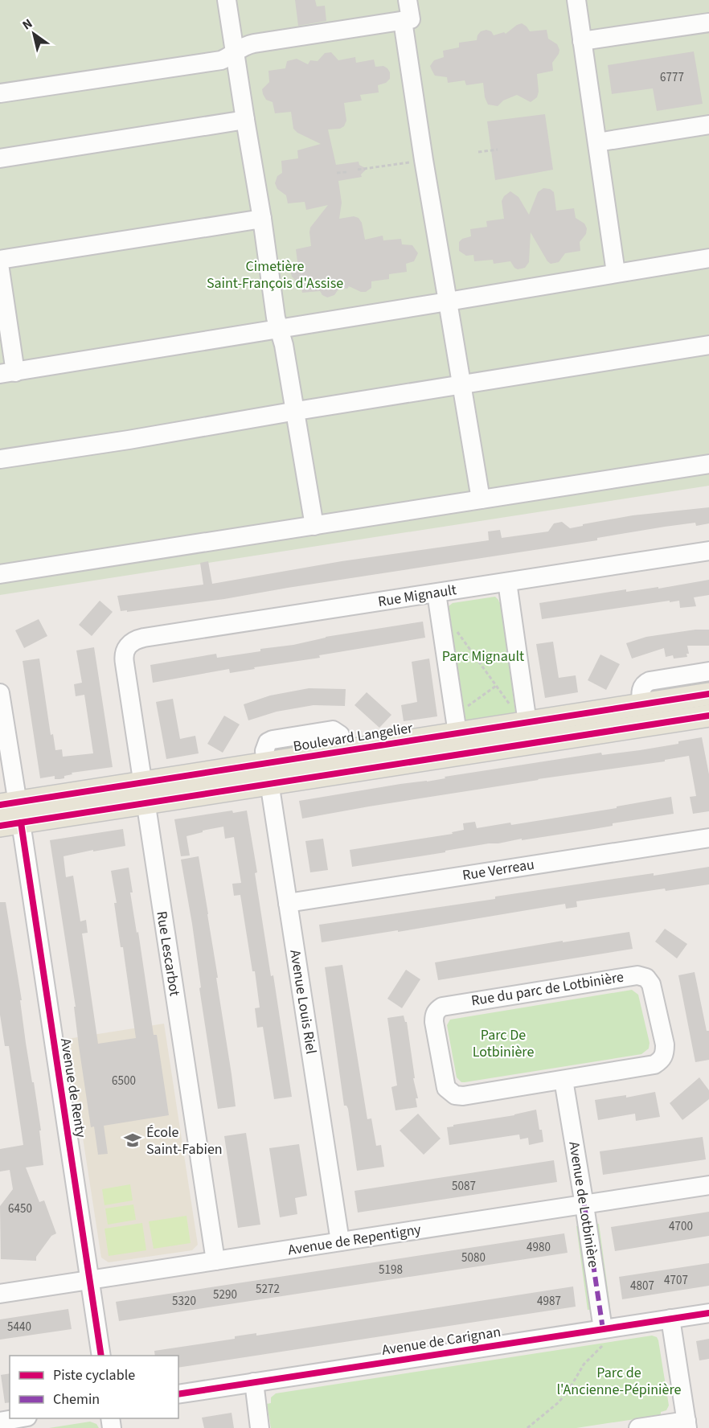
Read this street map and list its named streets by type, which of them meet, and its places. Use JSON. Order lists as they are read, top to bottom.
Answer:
{
  "streets": {
    "main road": ["Boulevard Langelier"],
    "street": [
      "Rue Mignault",
      "Rue Verreau",
      "Rue Lescarbot",
      "Rue du parc de Lotbinière",
      "Avenue Louis Riel",
      "Avenue de Renty",
      "Avenue de Lotbinière",
      "Avenue de Repentigny",
      "Avenue de Carignan"
    ]
  },
  "crossings": [
    ["Rue Mignault", "Rue Lescarbot"],
    ["Boulevard Langelier", "Rue Lescarbot"],
    ["Boulevard Langelier", "Avenue Louis Riel"],
    ["Boulevard Langelier", "Avenue de Renty"],
    ["Rue Verreau", "Avenue Louis Riel"],
    ["Rue Lescarbot", "Avenue de Repentigny"],
    ["Rue du parc de Lotbinière", "Avenue de Lotbinière"],
    ["Avenue Louis Riel", "Avenue de Repentigny"],
    ["Avenue de Renty", "Avenue de Repentigny"],
    ["Avenue de Lotbinière", "Avenue de Repentigny"],
    ["Avenue de Lotbinière", "Avenue de Carignan"]
  ],
  "parks": [
    "Cimetière Saint-François d'Assise",
    "Parc Mignault",
    "Parc De Lotbinière",
    "Parc de l'Ancienne-Pépinière"
  ],
  "places": {
    "school or university": ["École Saint-Fabien"]
  },
  "house_numbers": [
    "6777",
    "6500",
    "5087",
    "6450",
    "4700",
    "4980",
    "5080",
    "5198",
    "4707",
    "4807",
    "5272",
    "5290",
    "5320",
    "4987",
    "5440"
  ],
  "legend": ["Piste cyclable", "Chemin"],
  "north": "top left"
}
